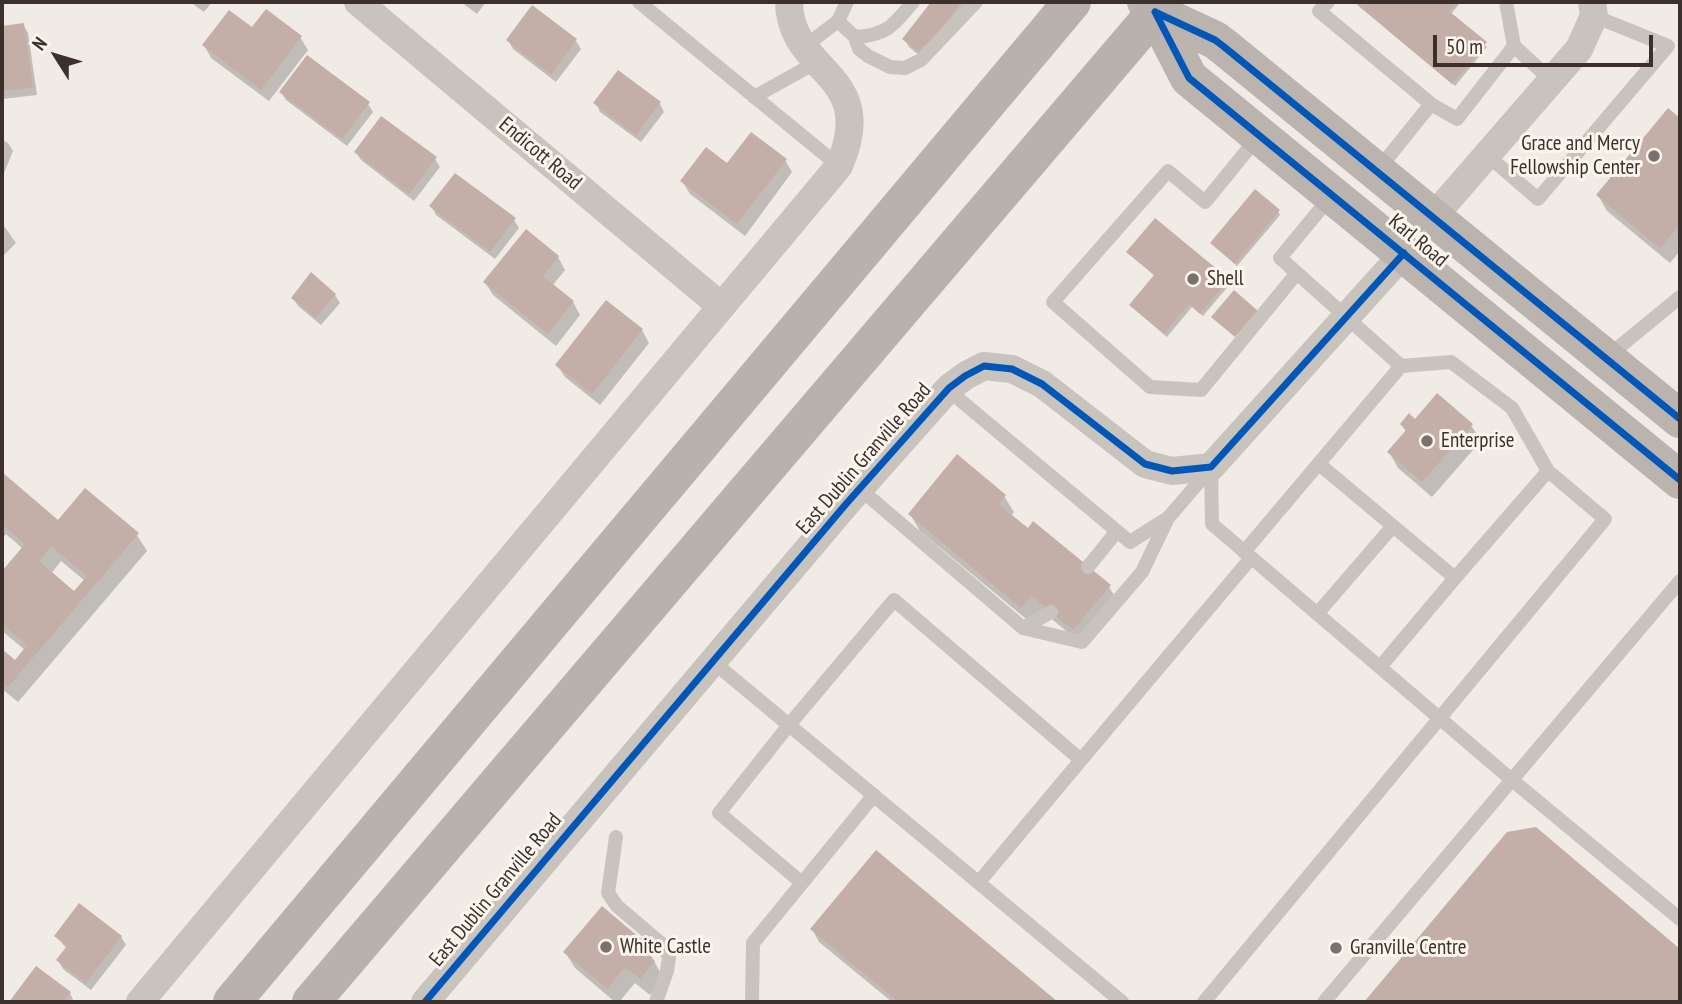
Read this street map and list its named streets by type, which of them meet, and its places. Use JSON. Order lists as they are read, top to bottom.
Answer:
{
  "streets": {
    "main road": ["Karl Road"],
    "street": ["Endicott Road", "East Dublin Granville Road"]
  },
  "places": [
    "Grace and Mercy Fellowship Center",
    "Shell",
    "Enterprise",
    "White Castle",
    "Granville Centre"
  ],
  "scale_bar": "50 m",
  "north": "top left"
}
